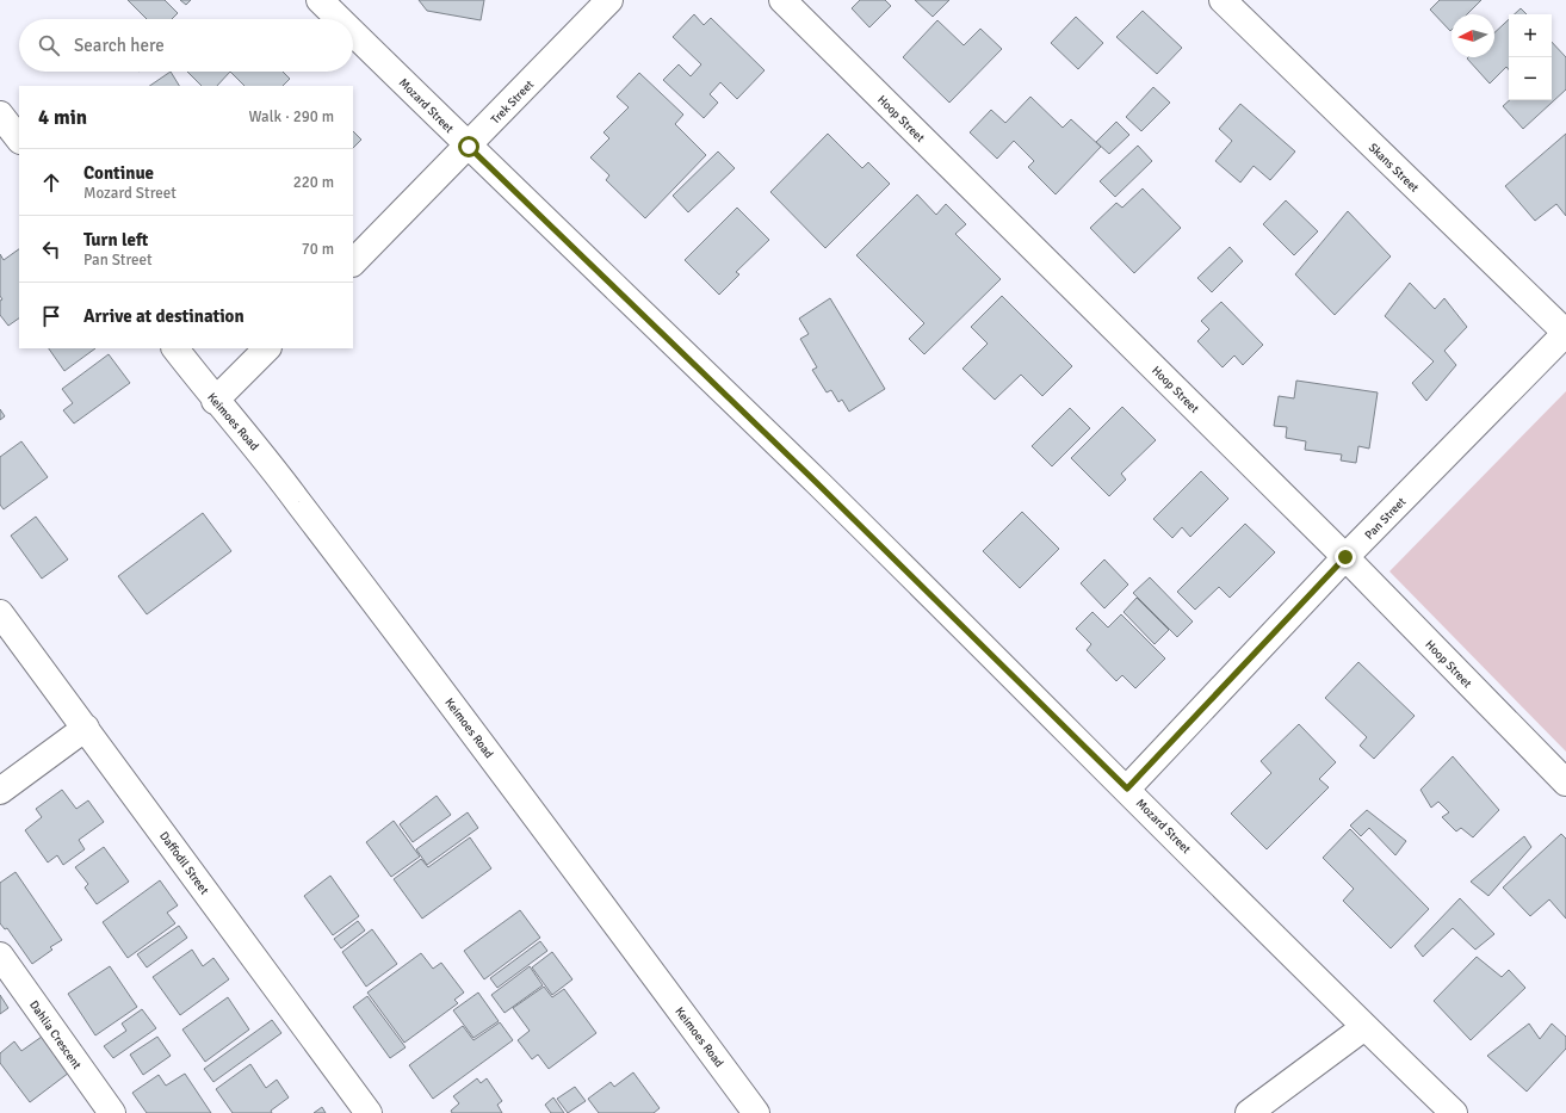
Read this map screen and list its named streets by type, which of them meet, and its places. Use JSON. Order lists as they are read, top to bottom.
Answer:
{
  "streets": {
    "street": [
      "Trek Street",
      "Mozard Street",
      "Hoop Street",
      "Skans Street",
      "Keimoes Road",
      "Pan Street",
      "Daffodil Street",
      "Dahlia Crescent"
    ]
  },
  "crossings": [
    ["Trek Street", "Mozard Street"],
    ["Mozard Street", "Pan Street"],
    ["Hoop Street", "Pan Street"],
    ["Skans Street", "Pan Street"]
  ],
  "north": "left",
  "page": {
    "map_buttons": ["+", "−"],
    "search": "Search here",
    "heading": ["4 min", "Walk · 290 m"],
    "list": [
      ["Continue", "Mozard Street", "220 m"],
      ["Turn left", "Pan Street", "70 m"],
      "Arrive at destination"
    ]
  }
}
